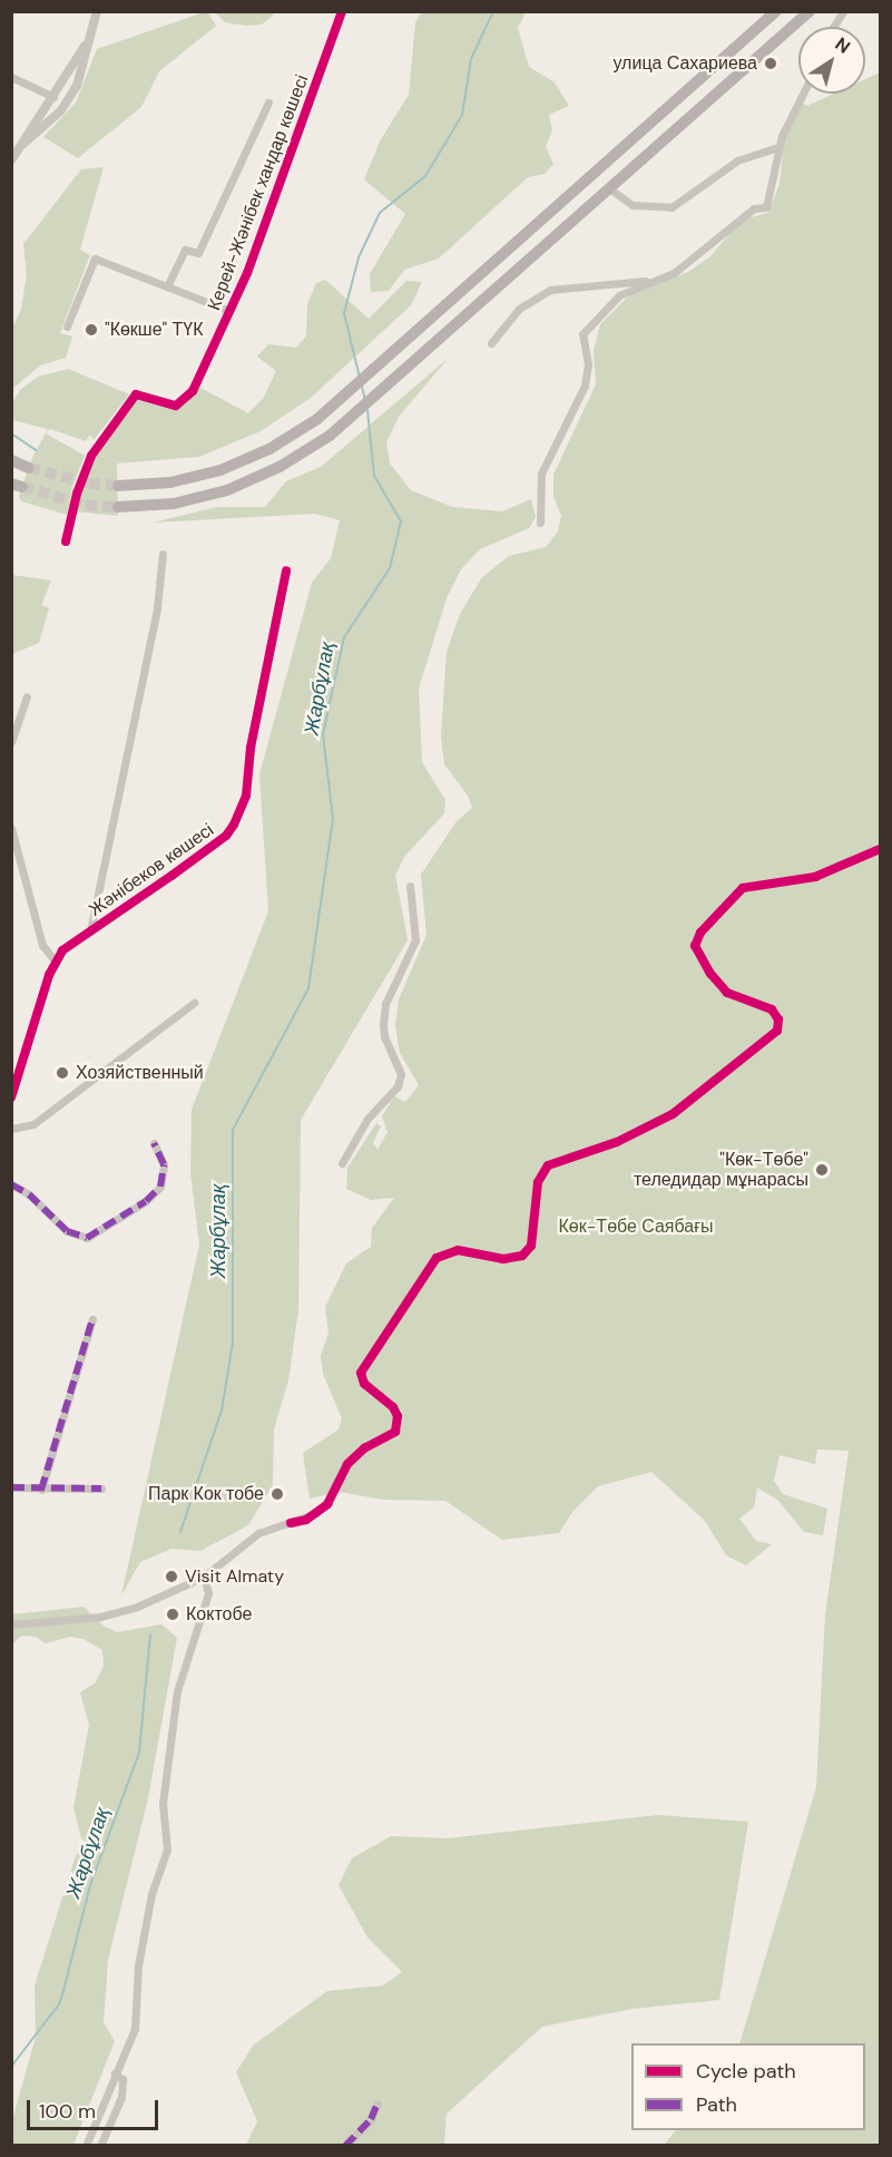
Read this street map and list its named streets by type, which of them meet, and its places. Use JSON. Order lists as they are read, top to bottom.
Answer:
{
  "streets": {
    "street": ["Керей-Жәнібек хандар көшесі", "Жәнібеков көшесі"]
  },
  "water": ["Жарбұлақ"],
  "parks": ["Көк-Төбе Саябағы"],
  "places": [
    "улица Сахариева",
    "\"Көкше\" ТҮК",
    "Хозяйственный",
    "\"Көк-Төбе\" теледидар мұнарасы",
    "Парк Кок тобе",
    "Visit Almaty",
    "Коктобе"
  ],
  "legend": ["Cycle path", "Path"],
  "scale_bar": "100 m",
  "north": "top right"
}
